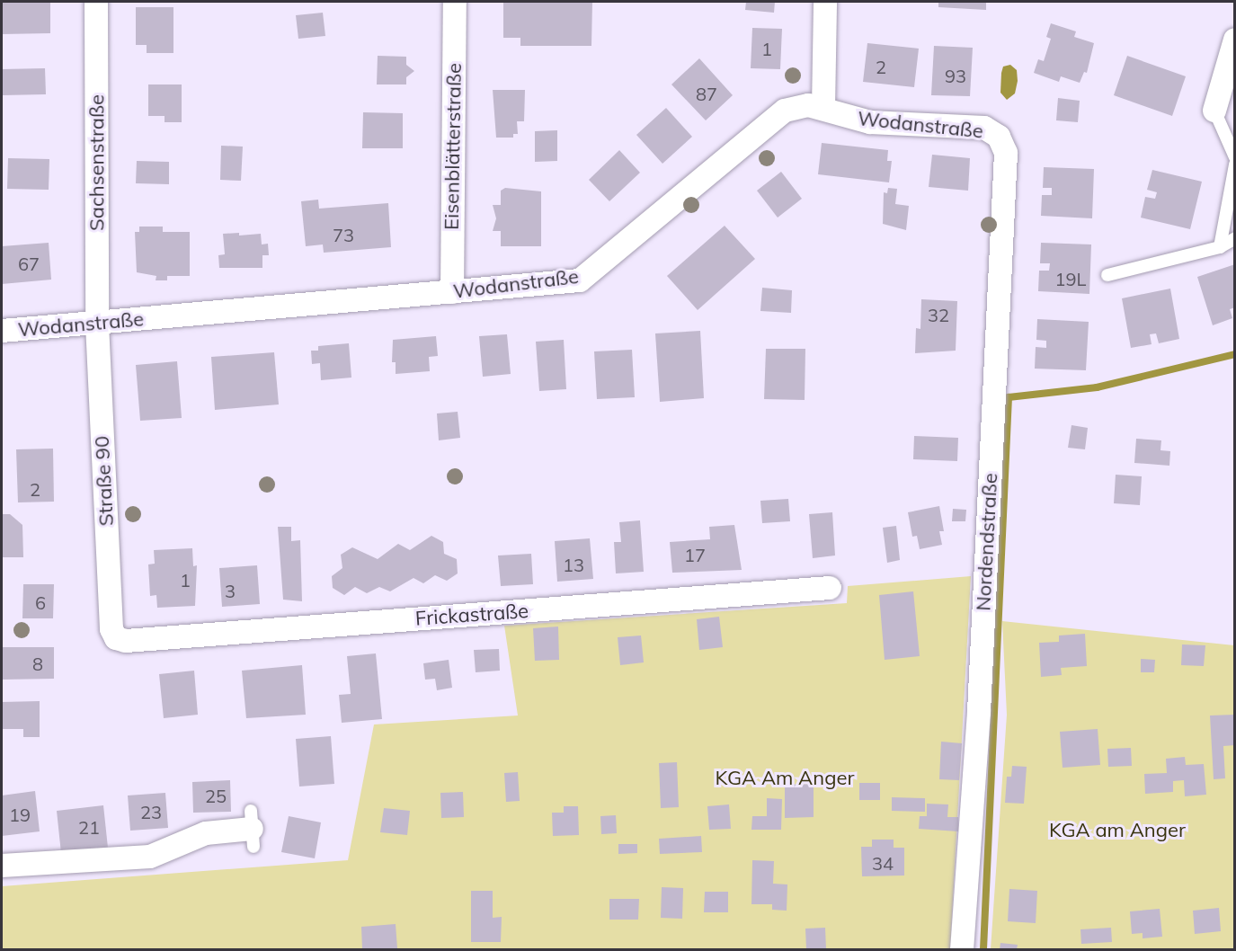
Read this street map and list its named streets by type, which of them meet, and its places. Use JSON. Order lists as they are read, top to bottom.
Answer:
{
  "streets": {
    "street": [
      "Wodanstraße",
      "Eisenblätterstraße",
      "Sachsenstraße",
      "Straße 90",
      "Nordendstraße",
      "Frickastraße"
    ]
  },
  "crossings": [
    ["Wodanstraße", "Eisenblätterstraße"],
    ["Wodanstraße", "Sachsenstraße"],
    ["Wodanstraße", "Straße 90"],
    ["Wodanstraße", "Nordendstraße"],
    ["Sachsenstraße", "Straße 90"],
    ["Straße 90", "Frickastraße"]
  ],
  "parks": ["KGA Am Anger", "KGA am Anger"],
  "house_numbers": [
    "1",
    "2",
    "93",
    "87",
    "73",
    "67",
    "19L",
    "32",
    "2",
    "17",
    "13",
    "1",
    "3",
    "6",
    "8",
    "25",
    "23",
    "19",
    "21",
    "34"
  ]
}
